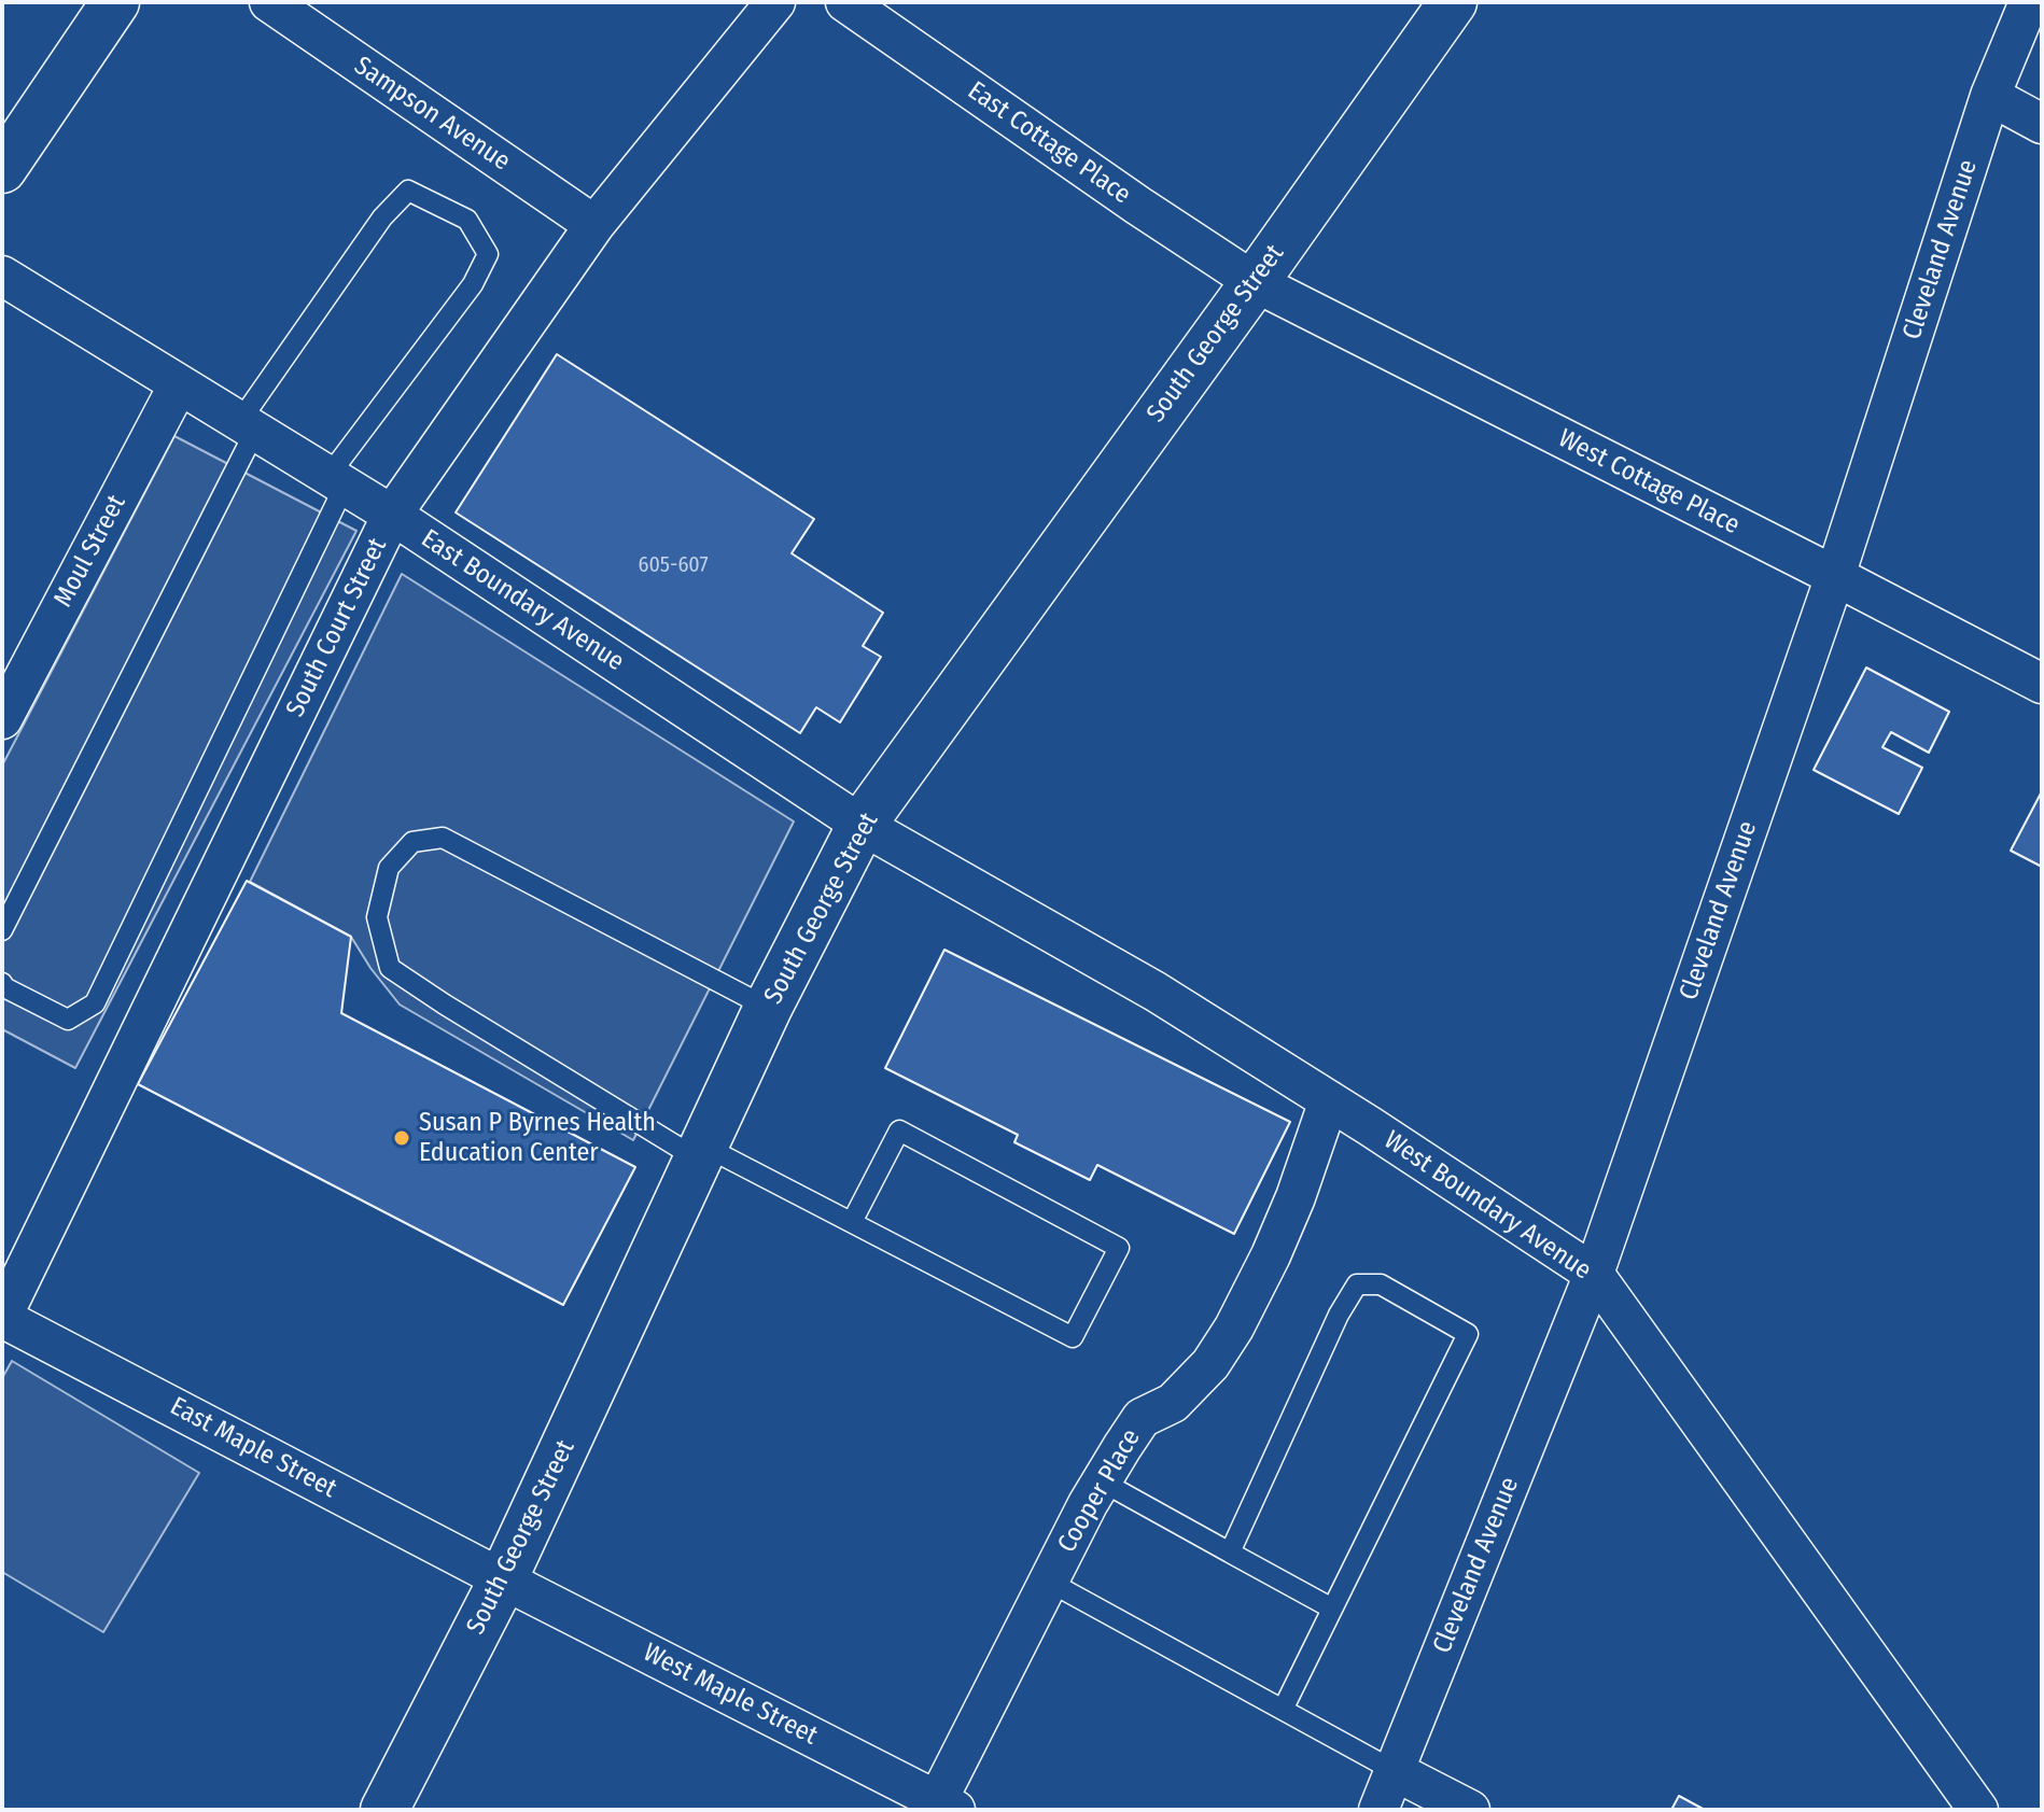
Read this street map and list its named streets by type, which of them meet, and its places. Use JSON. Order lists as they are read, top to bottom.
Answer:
{
  "streets": {
    "main road": ["South George Street"],
    "street": [
      "Sampson Avenue",
      "East Cottage Place",
      "Cleveland Avenue",
      "West Cottage Place",
      "Moul Street",
      "East Boundary Avenue",
      "South Court Street",
      "West Boundary Avenue",
      "East Maple Street",
      "Cooper Place",
      "West Maple Street"
    ]
  },
  "crossings": [
    ["Sampson Avenue", "South Court Street"],
    ["East Cottage Place", "South George Street"],
    ["East Cottage Place", "West Cottage Place"],
    ["Cleveland Avenue", "West Cottage Place"],
    ["Cleveland Avenue", "West Boundary Avenue"],
    ["South George Street", "West Cottage Place"],
    ["South George Street", "East Boundary Avenue"],
    ["South George Street", "West Boundary Avenue"],
    ["South George Street", "East Maple Street"],
    ["South George Street", "West Maple Street"],
    ["Moul Street", "East Boundary Avenue"],
    ["East Boundary Avenue", "South Court Street"],
    ["East Boundary Avenue", "West Boundary Avenue"],
    ["South Court Street", "East Maple Street"],
    ["West Boundary Avenue", "Cooper Place"],
    ["East Maple Street", "West Maple Street"],
    ["Cooper Place", "West Maple Street"]
  ],
  "places": ["Susan P Byrnes Health Education Center"],
  "house_numbers": ["605-607"]
}
